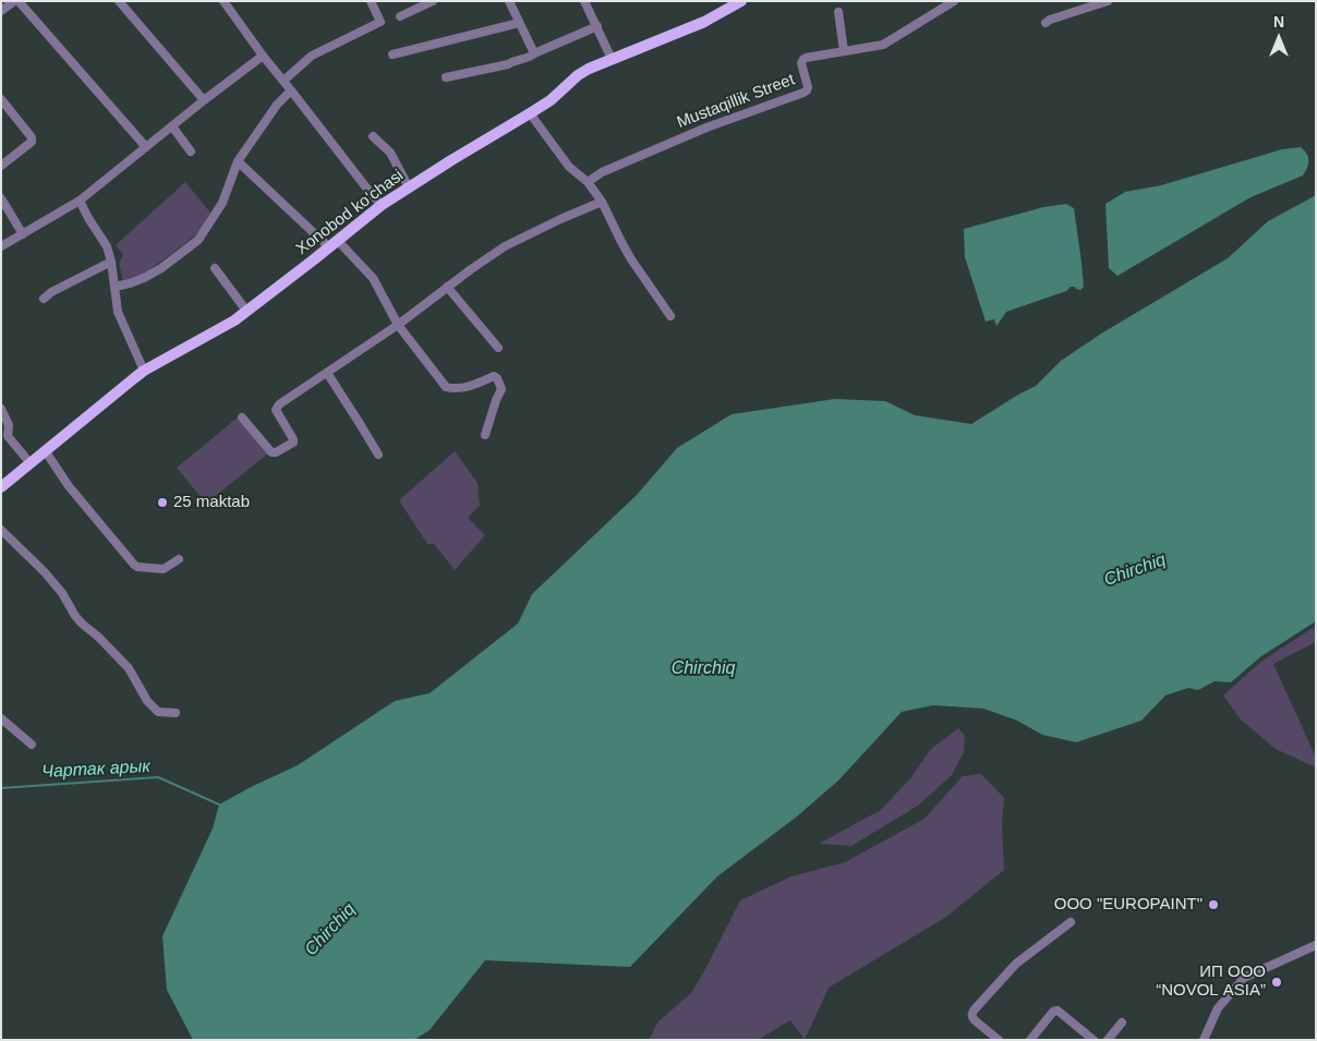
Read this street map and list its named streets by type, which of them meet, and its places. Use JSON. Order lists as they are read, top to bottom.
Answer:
{
  "streets": {
    "main road": ["Xonobod koʻchasi"],
    "street": ["Mustaqillik Street"]
  },
  "water": ["Chirchiq", "Чартак арык"],
  "places": ["25 maktab", "OOO \"EUROPAINT\"", "ИП ООО “NOVOL ASIA”"],
  "north": "top"
}
